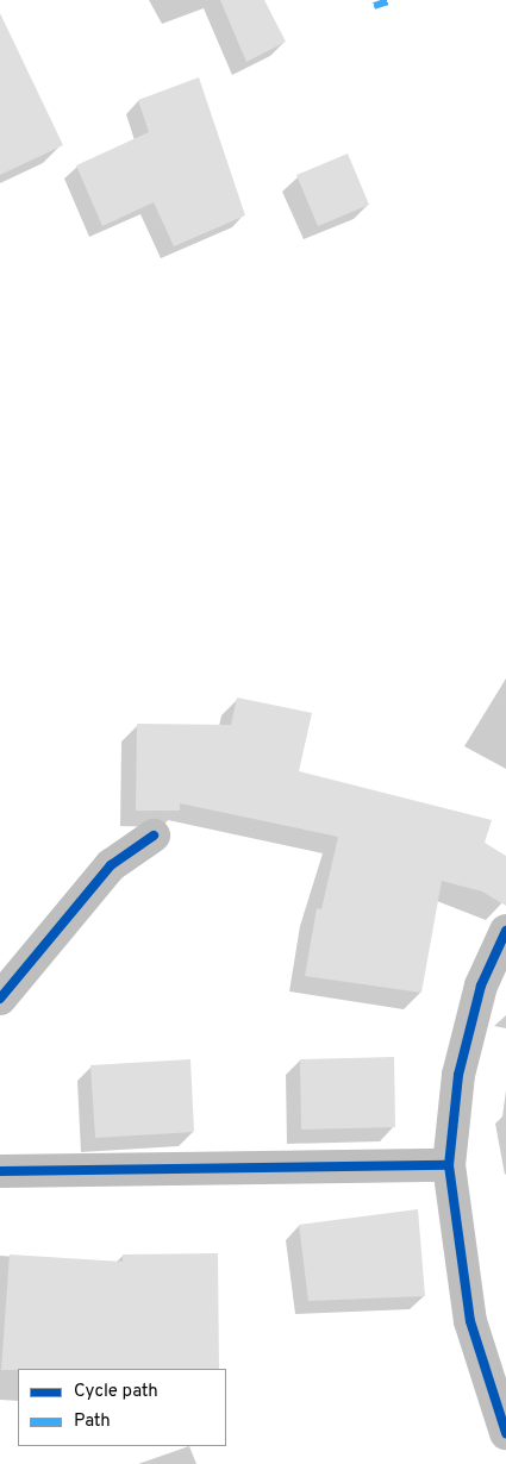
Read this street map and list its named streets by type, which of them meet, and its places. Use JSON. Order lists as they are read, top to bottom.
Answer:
{
  "legend": ["Cycle path", "Path"]
}
